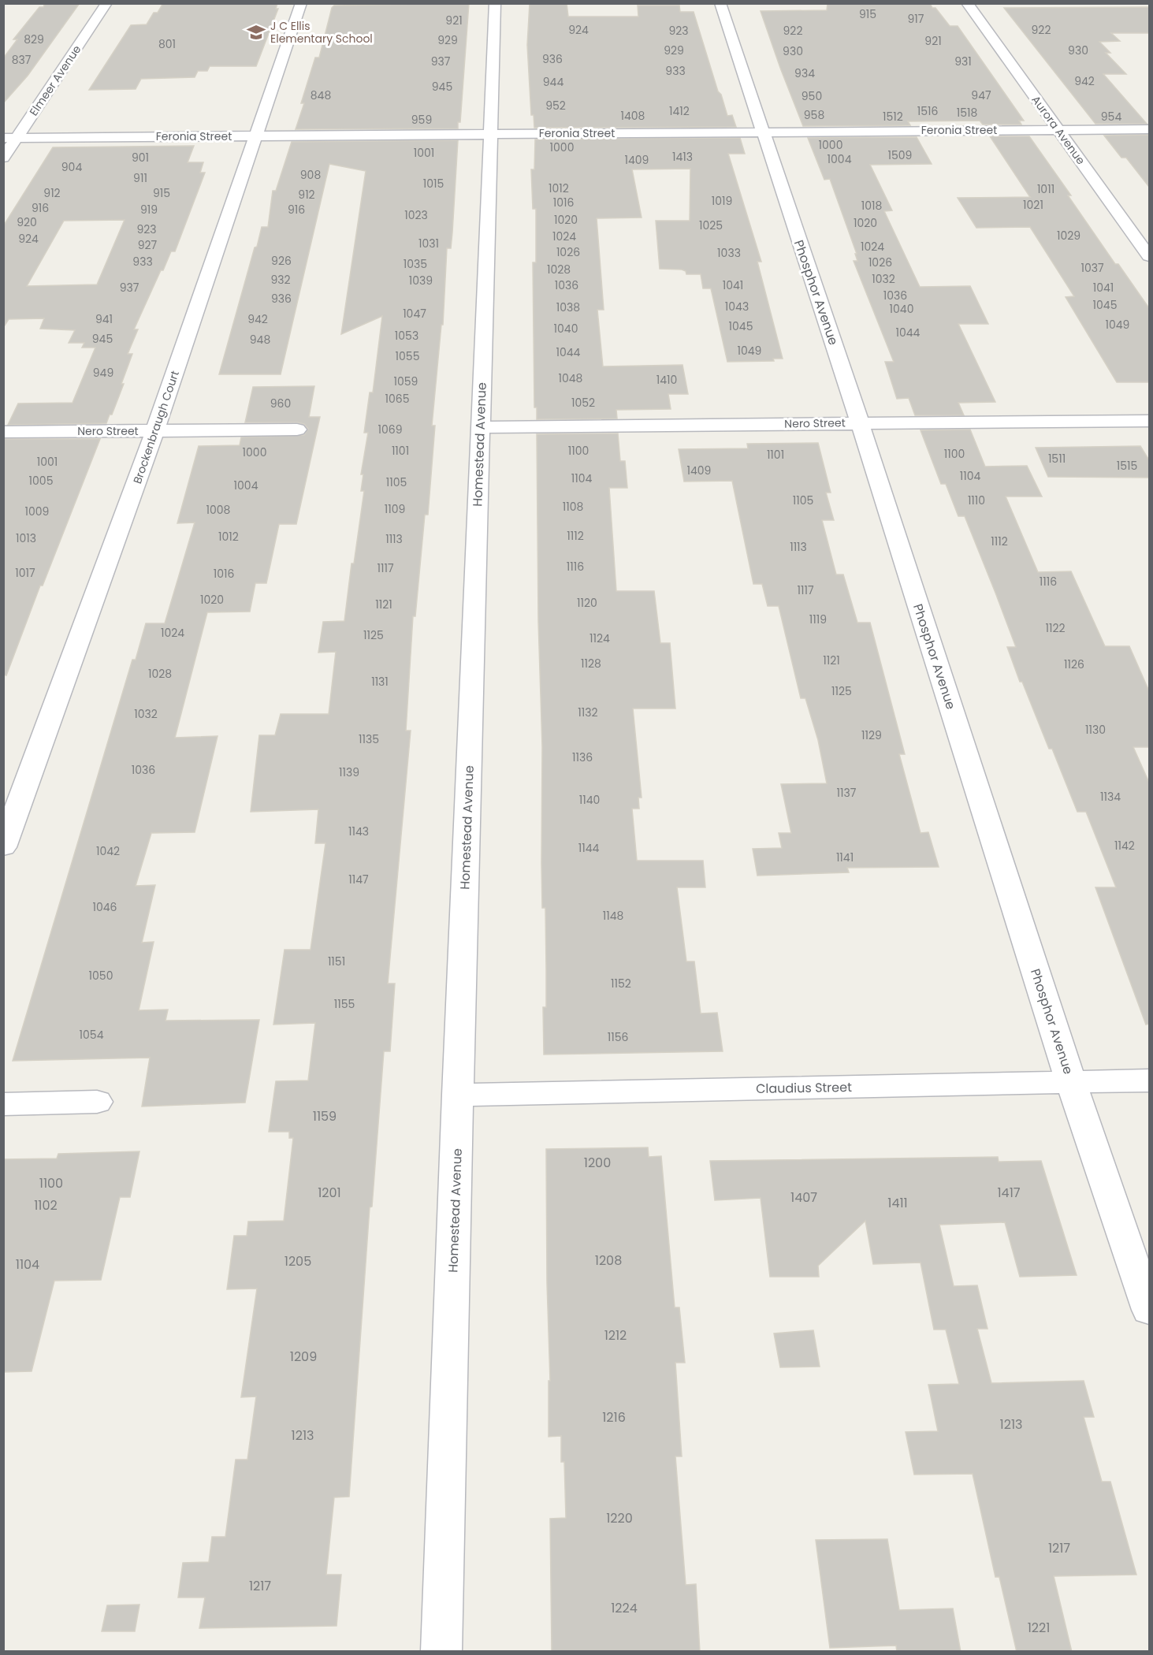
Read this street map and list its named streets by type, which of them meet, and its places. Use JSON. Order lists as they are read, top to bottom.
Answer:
{
  "streets": {
    "street": [
      "Elmeer Avenue",
      "Feronia Street",
      "Aurora Avenue",
      "Phosphor Avenue",
      "Nero Street",
      "Brockenbraugh Court",
      "Homestead Avenue",
      "Claudius Street"
    ]
  },
  "crossings": [
    ["Elmeer Avenue", "Feronia Street"],
    ["Feronia Street", "Aurora Avenue"],
    ["Feronia Street", "Phosphor Avenue"],
    ["Feronia Street", "Brockenbraugh Court"],
    ["Feronia Street", "Homestead Avenue"],
    ["Phosphor Avenue", "Nero Street"],
    ["Phosphor Avenue", "Claudius Street"],
    ["Nero Street", "Brockenbraugh Court"],
    ["Nero Street", "Homestead Avenue"],
    ["Homestead Avenue", "Claudius Street"]
  ],
  "places": {
    "school or university": ["J C Ellis Elementary School"]
  },
  "house_numbers": [
    "915",
    "917",
    "921",
    "924",
    "922",
    "923",
    "922",
    "829",
    "929",
    "921",
    "801",
    "929",
    "930",
    "930",
    "936",
    "837",
    "937",
    "931",
    "933",
    "934",
    "942",
    "944",
    "945",
    "848",
    "947",
    "950",
    "952",
    "1412",
    "1516",
    "1518",
    "958",
    "1408",
    "1512",
    "954",
    "959",
    "1000",
    "1000",
    "1001",
    "1509",
    "1413",
    "901",
    "1004",
    "1409",
    "904",
    "908",
    "911",
    "1015",
    "1012",
    "1011",
    "912",
    "915",
    "912",
    "1019",
    "1016",
    "1021",
    "1018",
    "916",
    "919",
    "916",
    "1023",
    "1020",
    "920",
    "1020",
    "1025",
    "923",
    "1029",
    "1024",
    "924",
    "1031",
    "927",
    "1024",
    "1026",
    "1033",
    "926",
    "933",
    "1026",
    "1035",
    "1037",
    "1028",
    "1032",
    "932",
    "1039",
    "1036",
    "1041",
    "937",
    "1041",
    "1036",
    "936",
    "1045",
    "1043",
    "1038",
    "1040",
    "1047",
    "941",
    "942",
    "1049",
    "1045",
    "1040",
    "1044",
    "1053",
    "945",
    "948",
    "1049",
    "1044",
    "1055",
    "949",
    "1048",
    "1410",
    "1059",
    "1065",
    "1052",
    "960",
    "1069",
    "1101",
    "1100",
    "1000",
    "1100",
    "1101",
    "1511",
    "1001",
    "1515",
    "1409",
    "1104",
    "1104",
    "1005",
    "1105",
    "1004",
    "1105",
    "1110",
    "1108",
    "1109",
    "1008",
    "1009",
    "1112",
    "1012",
    "1013",
    "1113",
    "1112",
    "1113",
    "1116",
    "1117",
    "1017",
    "1016",
    "1116",
    "1117",
    "1020",
    "1120",
    "1121",
    "1119",
    "1122",
    "1024",
    "1125",
    "1124",
    "1121",
    "1128",
    "1126",
    "1028",
    "1131",
    "1125",
    "1132",
    "1032",
    "1130",
    "1129",
    "1135",
    "1136",
    "1036",
    "1139",
    "1137",
    "1134",
    "1140",
    "1143",
    "1142",
    "1144",
    "1042",
    "1141",
    "1147",
    "1046",
    "1148",
    "1151",
    "1050",
    "1152",
    "1155",
    "1054",
    "1156",
    "1159",
    "1200",
    "1100",
    "1201",
    "1417",
    "1407",
    "1411",
    "1102",
    "1208",
    "1205",
    "1104",
    "1212",
    "1209",
    "1216",
    "1213",
    "1213",
    "1220",
    "1217",
    "1217",
    "1224",
    "1221"
  ]
}
